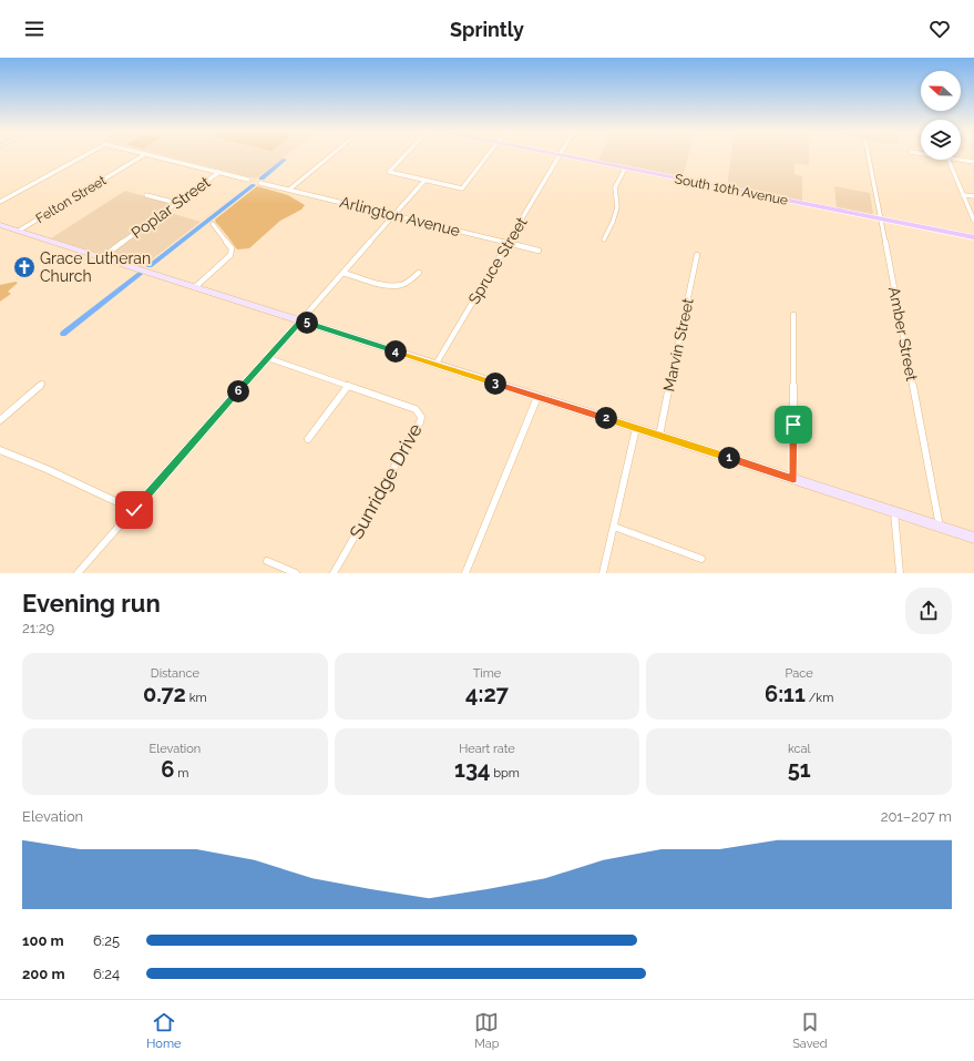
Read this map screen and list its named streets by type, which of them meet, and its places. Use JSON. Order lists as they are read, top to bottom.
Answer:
{
  "streets": {
    "main road": ["South 10th Avenue"],
    "street": [
      "Felton Street",
      "Poplar Street",
      "Arlington Avenue",
      "Spruce Street",
      "Amber Street",
      "Marvin Street",
      "Sunridge Drive"
    ]
  },
  "crossings": [
    ["South 10th Avenue", "Spruce Street"],
    ["South 10th Avenue", "Amber Street"],
    ["Arlington Avenue", "Spruce Street"]
  ],
  "places": {
    "church": ["Grace Lutheran Church"]
  },
  "north": "left",
  "page": {
    "header": "Sprintly",
    "pins": [
      "5",
      "4",
      "3",
      "6",
      "2",
      "1"
    ],
    "heading": ["Evening run", "21:29"],
    "stats": [
      ["Distance", "0.72 km"],
      ["Time", "4:27"],
      ["Pace", "6:11 /km"],
      ["Elevation", "6 m"],
      ["Heart rate", "134 bpm"],
      ["kcal", "51"]
    ],
    "chart": ["Elevation", "201–207 m"],
    "list": [
      {
        "name": "100 m",
        "note": "6:25"
      },
      {
        "name": "200 m",
        "note": "6:24"
      }
    ],
    "tabs": ["Home", "Map", "Saved"]
  }
}
